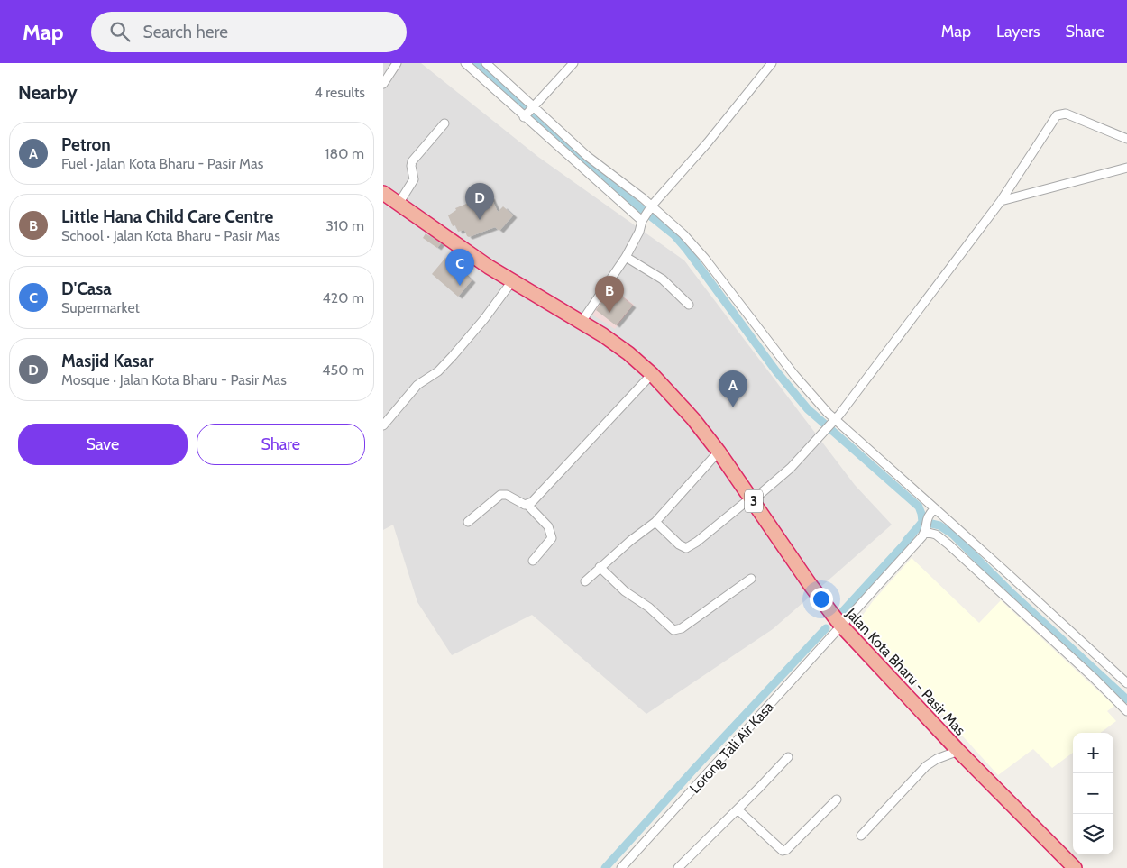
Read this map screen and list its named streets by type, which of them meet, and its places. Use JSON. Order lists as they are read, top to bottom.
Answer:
{
  "streets": {
    "highway": ["3", "Jalan Kota Bharu - Pasir Mas"],
    "street": ["Lorong Tali Air Kasa"]
  },
  "crossings": [
    ["Jalan Kota Bharu - Pasir Mas", "Lorong Tali Air Kasa"]
  ],
  "page": {
    "header": "Map",
    "search": "Search here",
    "nav": ["Map", "Layers", "Share"],
    "heading": ["Nearby", "4 results"],
    "list": [
      {
        "mark": "A",
        "name": "Petron",
        "note": "Fuel · Jalan Kota Bharu - Pasir Mas",
        "value": "180 m"
      },
      {
        "mark": "B",
        "name": "Little Hana Child Care Centre",
        "note": "School · Jalan Kota Bharu - Pasir Mas",
        "value": "310 m"
      },
      {
        "mark": "C",
        "name": "D'Casa",
        "note": "Supermarket",
        "value": "420 m"
      },
      {
        "mark": "D",
        "name": "Masjid Kasar",
        "note": "Mosque · Jalan Kota Bharu - Pasir Mas",
        "value": "450 m"
      }
    ],
    "pins": [
      "D",
      "C",
      "B",
      "A"
    ],
    "buttons": ["Save", "Share"],
    "map_buttons": ["+", "−"]
  }
}
